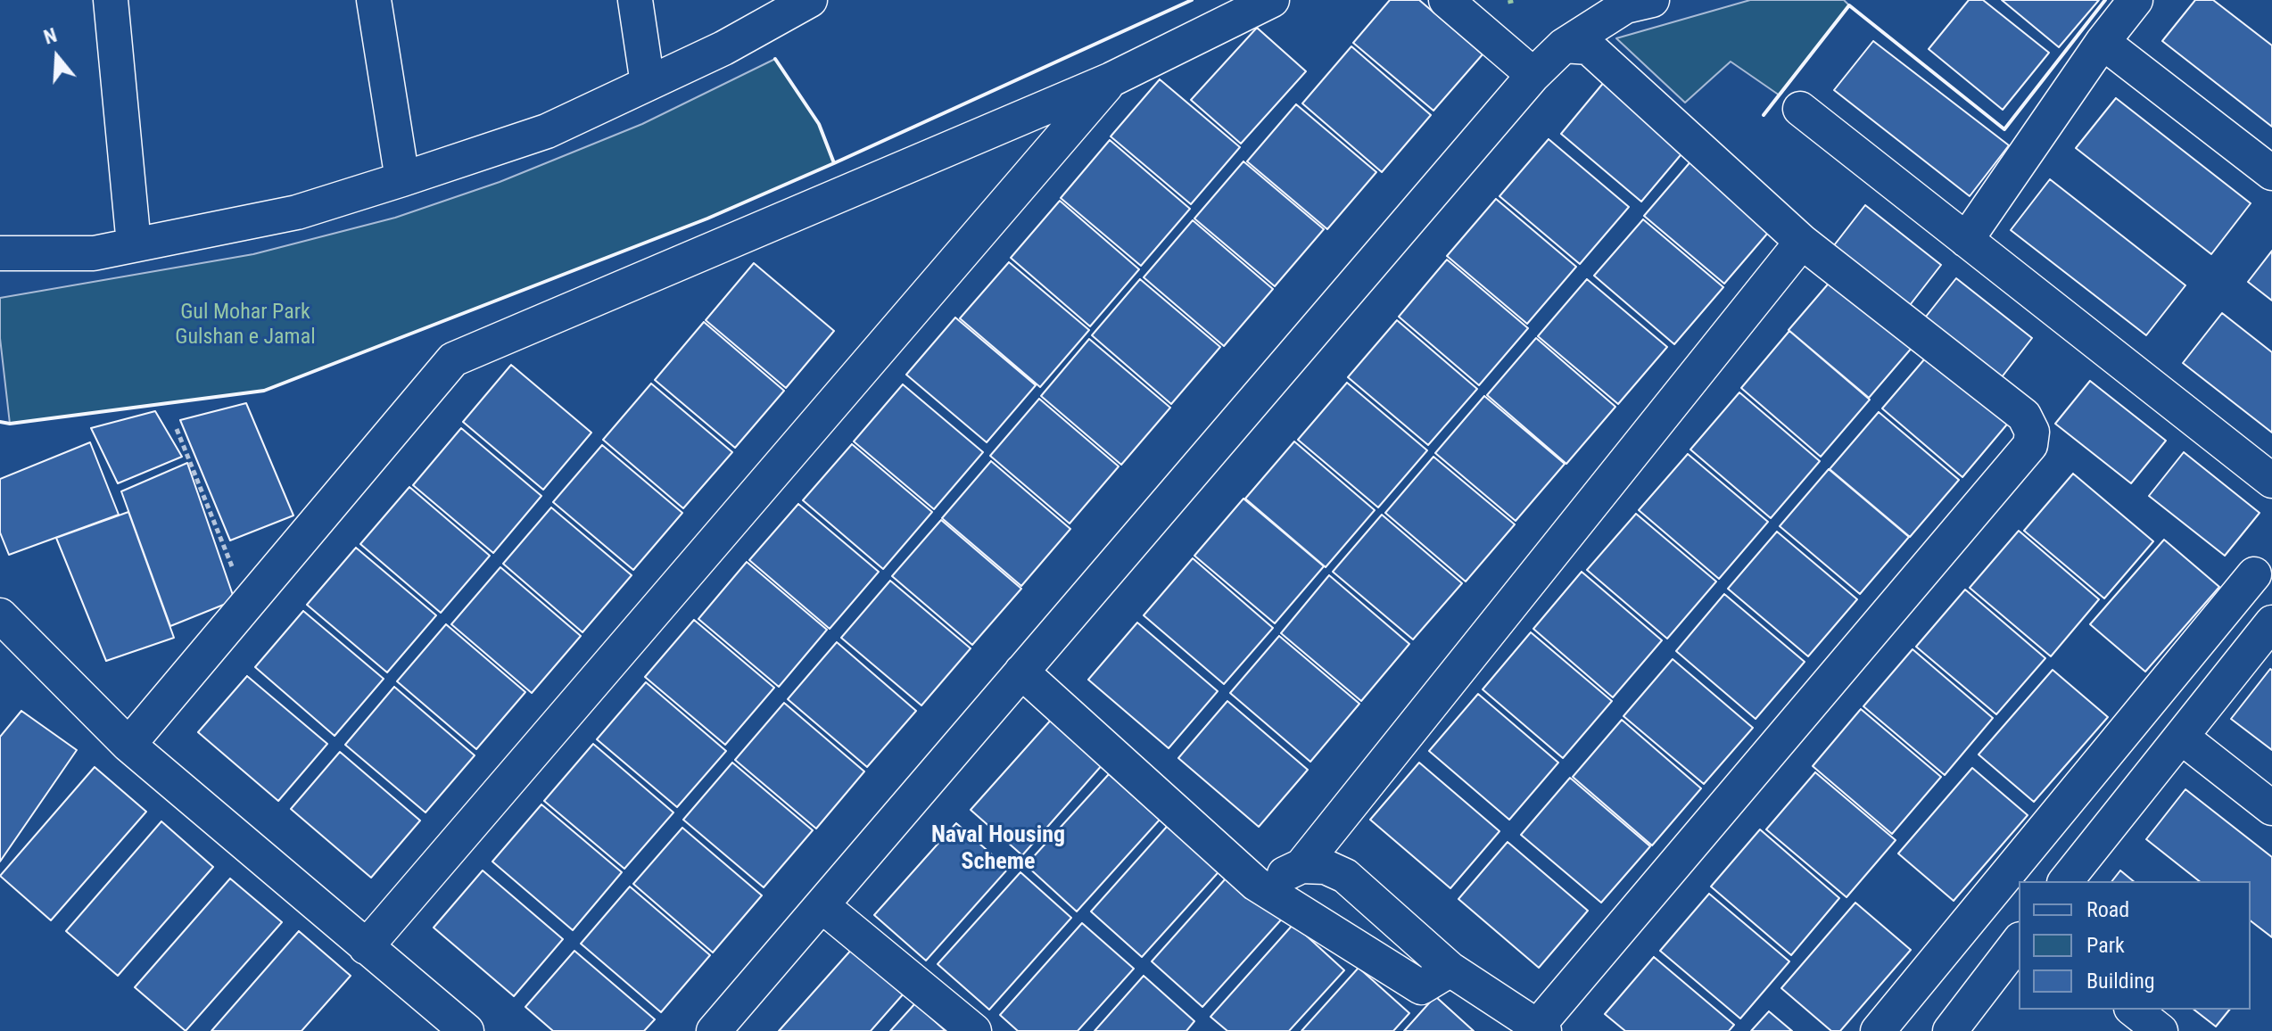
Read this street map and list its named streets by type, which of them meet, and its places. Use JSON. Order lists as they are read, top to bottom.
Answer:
{
  "districts": ["Naval Housing Scheme"],
  "parks": ["Gul Mohar Park Gulshan e Jamal"],
  "legend": ["Road", "Park", "Building"],
  "north": "top"
}
